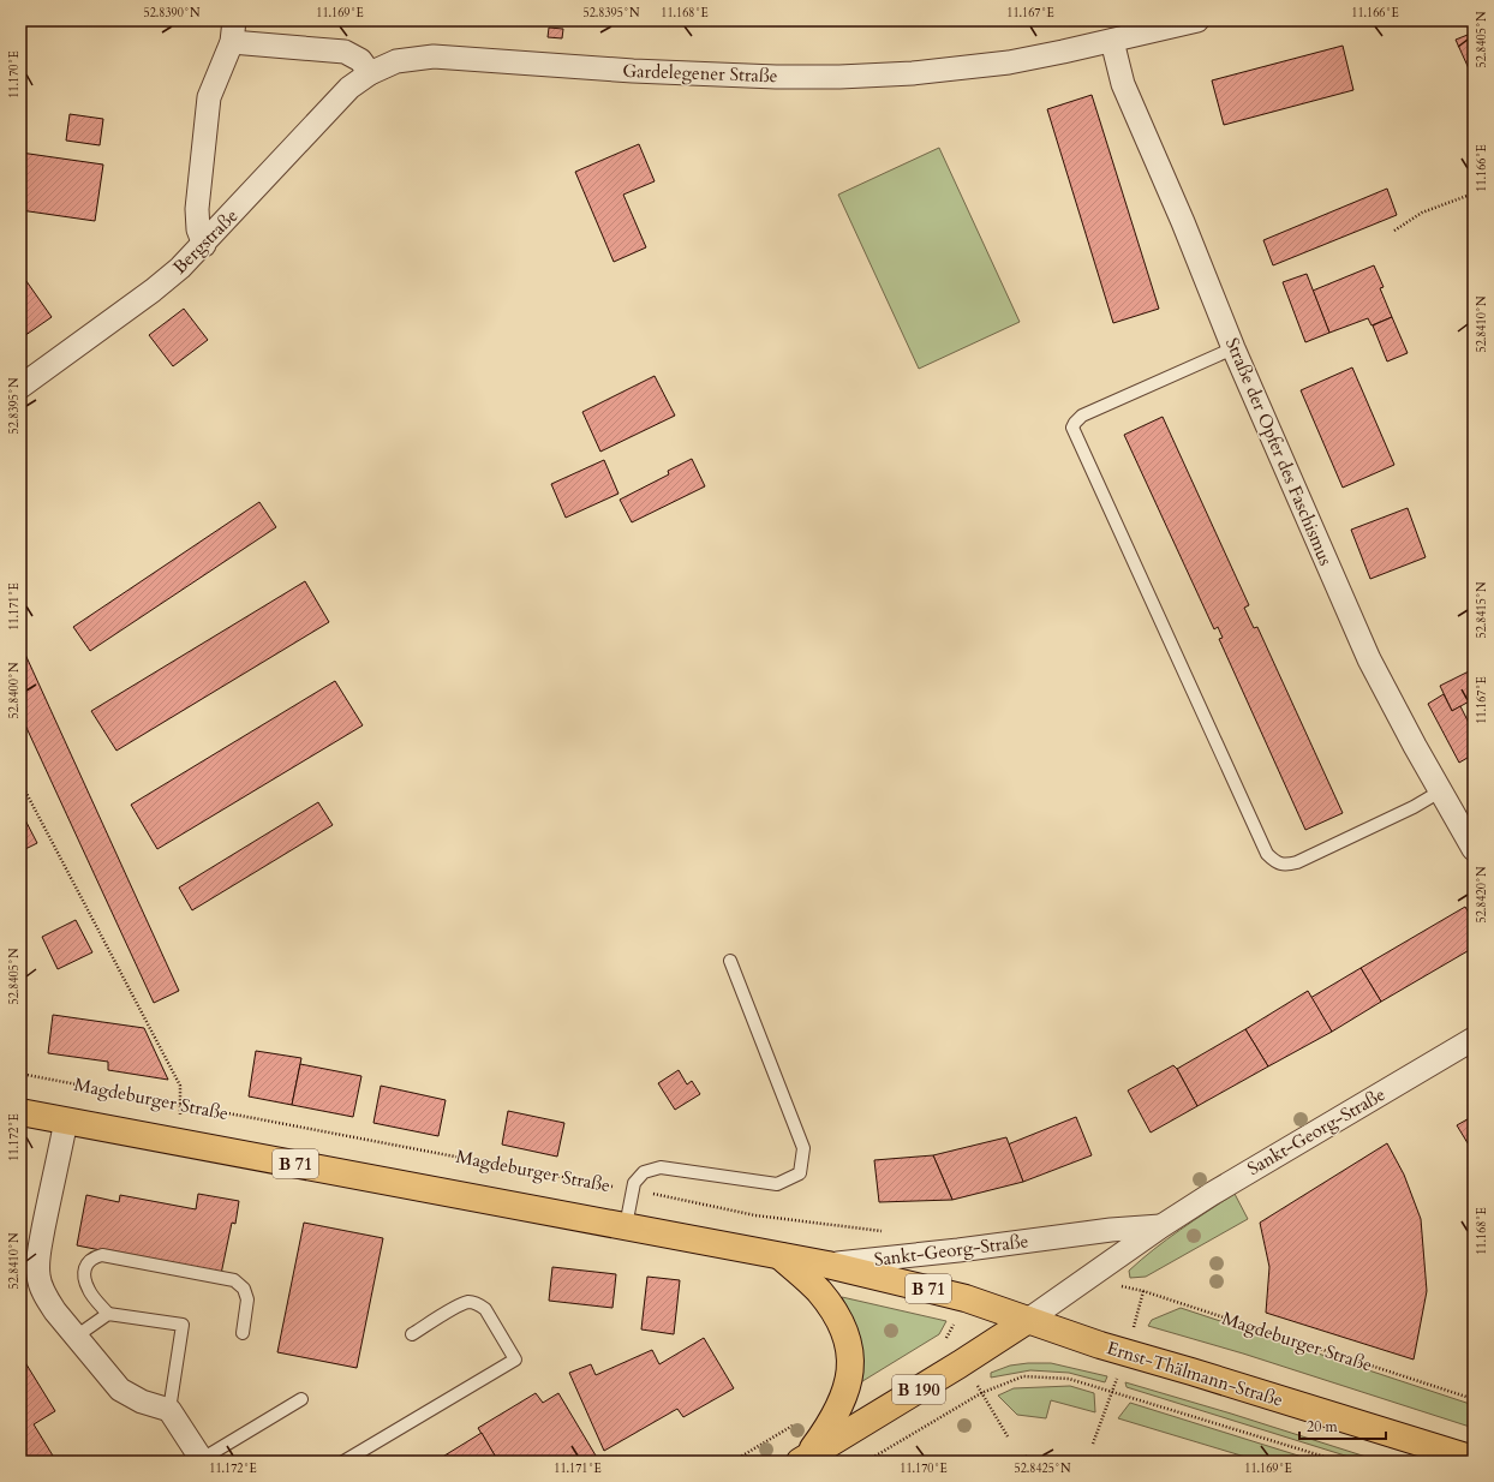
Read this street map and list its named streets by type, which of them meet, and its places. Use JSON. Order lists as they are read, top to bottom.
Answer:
{
  "streets": {
    "main road": [
      "Magdeburger Straße",
      "B 71",
      "Ernst-Thälmann-Straße",
      "B 190"
    ],
    "street": [
      "Gardelegener Straße",
      "Bergstraße",
      "Straße der Opfer des Faschismus",
      "Sankt-Georg-Straße"
    ]
  },
  "crossings": [
    ["Gardelegener Straße", "Bergstraße"],
    ["Gardelegener Straße", "Straße der Opfer des Faschismus"],
    ["Magdeburger Straße", "Sankt-Georg-Straße"],
    ["Magdeburger Straße", "Ernst-Thälmann-Straße"],
    ["Magdeburger Straße", "B 190"],
    ["Sankt-Georg-Straße", "Ernst-Thälmann-Straße"],
    ["Sankt-Georg-Straße", "B 190"],
    ["Ernst-Thälmann-Straße", "B 190"]
  ],
  "scale_bar": "20 m",
  "coordinates": [
    "52.8390°N",
    "11.169°E",
    "52.8395°N",
    "11.168°E",
    "11.167°E",
    "11.166°E",
    "52.8405°N",
    "11.170°E",
    "52.8410°N",
    "11.171°E",
    "52.8415°N",
    "52.8400°N",
    "52.8420°N",
    "11.172°E",
    "52.8425°N"
  ]
}
